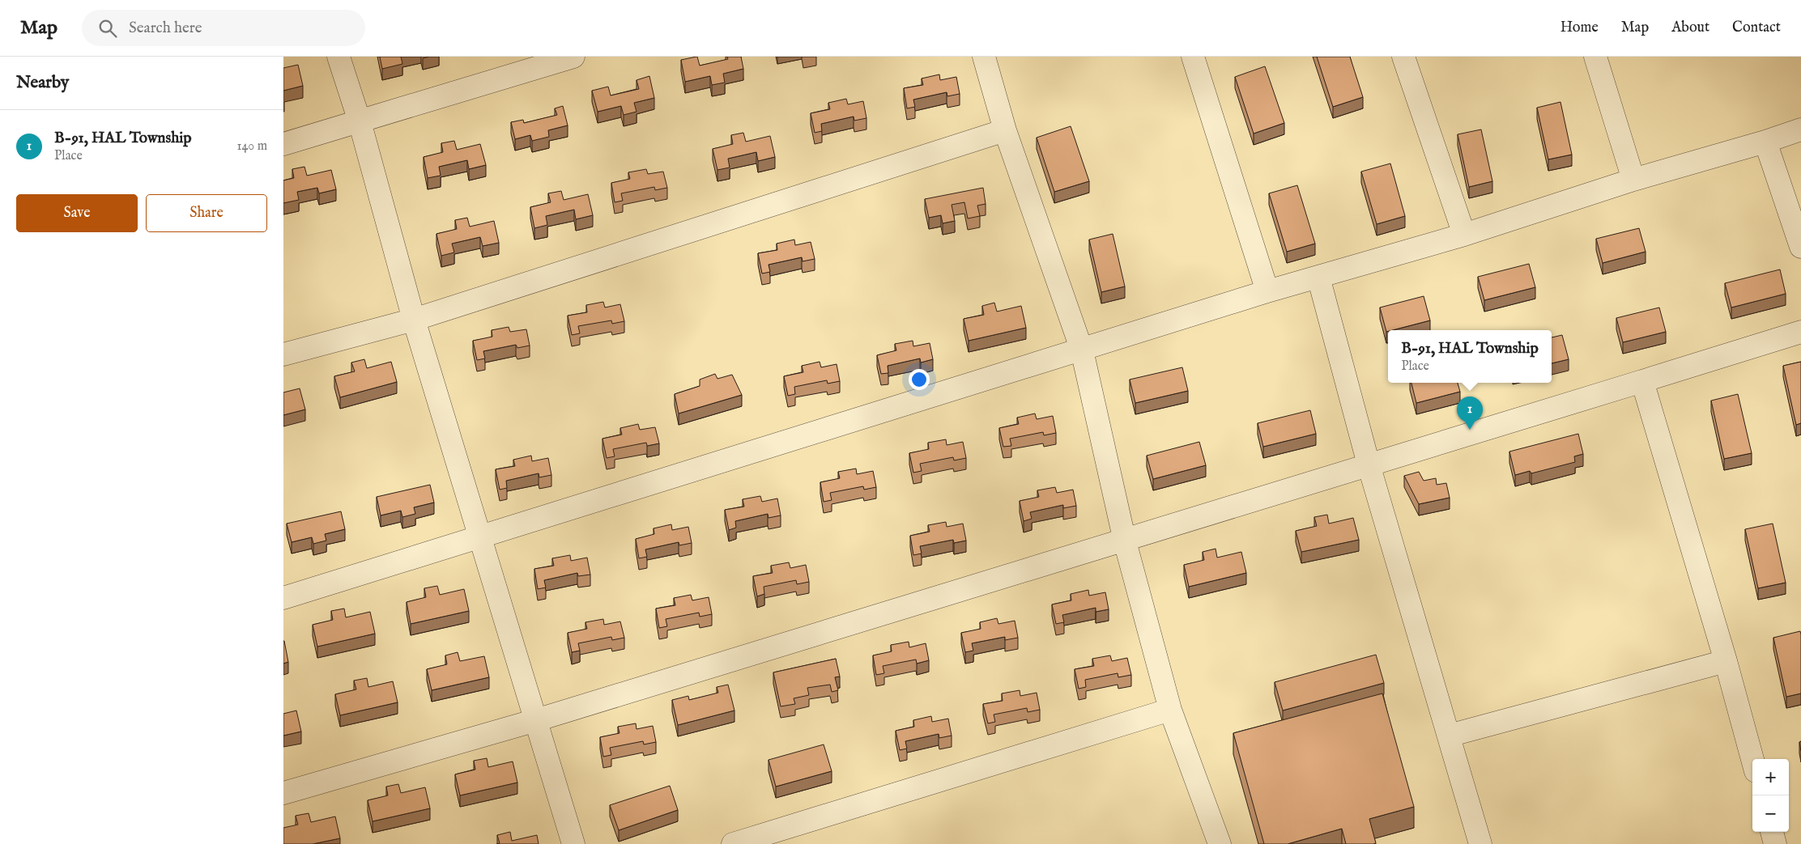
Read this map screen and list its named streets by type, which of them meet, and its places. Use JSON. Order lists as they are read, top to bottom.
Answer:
{
  "page": {
    "header": "Map",
    "search": "Search here",
    "nav": [
      "Home",
      "Map",
      "About",
      "Contact"
    ],
    "heading": "Nearby",
    "list": [
      {
        "mark": "1",
        "name": "B-91, HAL Township",
        "note": "Place",
        "value": "140 m"
      }
    ],
    "buttons": ["Save", "Share"],
    "popup": ["B-91, HAL Township", "Place"],
    "pins": "1",
    "map_buttons": ["+", "−"]
  }
}
